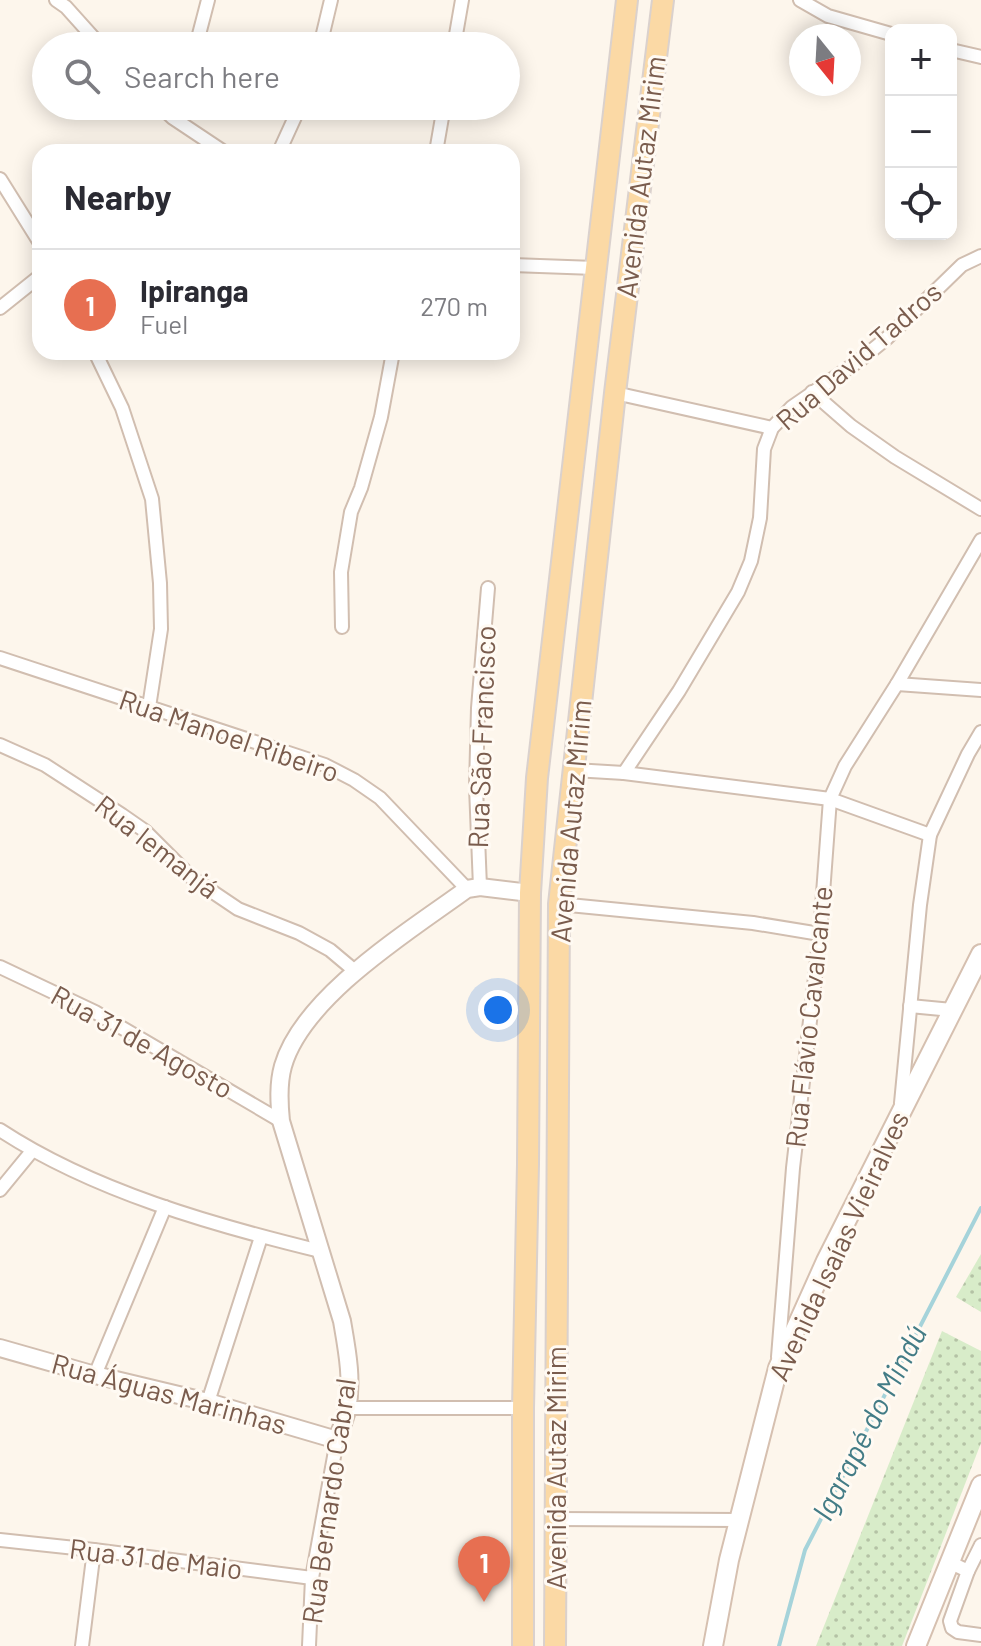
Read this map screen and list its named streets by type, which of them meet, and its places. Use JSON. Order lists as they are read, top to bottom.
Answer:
{
  "streets": {
    "main road": ["Avenida Autaz Mirim", "Avenida Isaías Vieiralves"],
    "street": [
      "Rua David Tadros",
      "Rua Manoel Ribeiro",
      "Rua São Francisco",
      "Rua Iemanjá",
      "Rua Flávio Cavalcante",
      "Rua 31 de Agosto",
      "Rua Águas Marinhas",
      "Rua Bernardo Cabral",
      "Rua 31 de Maio"
    ]
  },
  "crossings": [
    ["Rua Manoel Ribeiro", "Rua São Francisco"],
    ["Rua Manoel Ribeiro", "Rua Bernardo Cabral"],
    ["Rua São Francisco", "Rua Bernardo Cabral"],
    ["Rua Iemanjá", "Rua Bernardo Cabral"],
    ["Rua Flávio Cavalcante", "Avenida Isaías Vieiralves"],
    ["Rua 31 de Agosto", "Rua Bernardo Cabral"],
    ["Rua Águas Marinhas", "Rua Bernardo Cabral"],
    ["Rua Bernardo Cabral", "Rua 31 de Maio"]
  ],
  "water": ["Igarapé do Mindú"],
  "north": "bottom",
  "page": {
    "map_buttons": ["+", "−"],
    "search": "Search here",
    "heading": "Nearby",
    "list": [
      {
        "mark": "1",
        "name": "Ipiranga",
        "note": "Fuel",
        "value": "270 m"
      }
    ],
    "pins": "1"
  }
}
